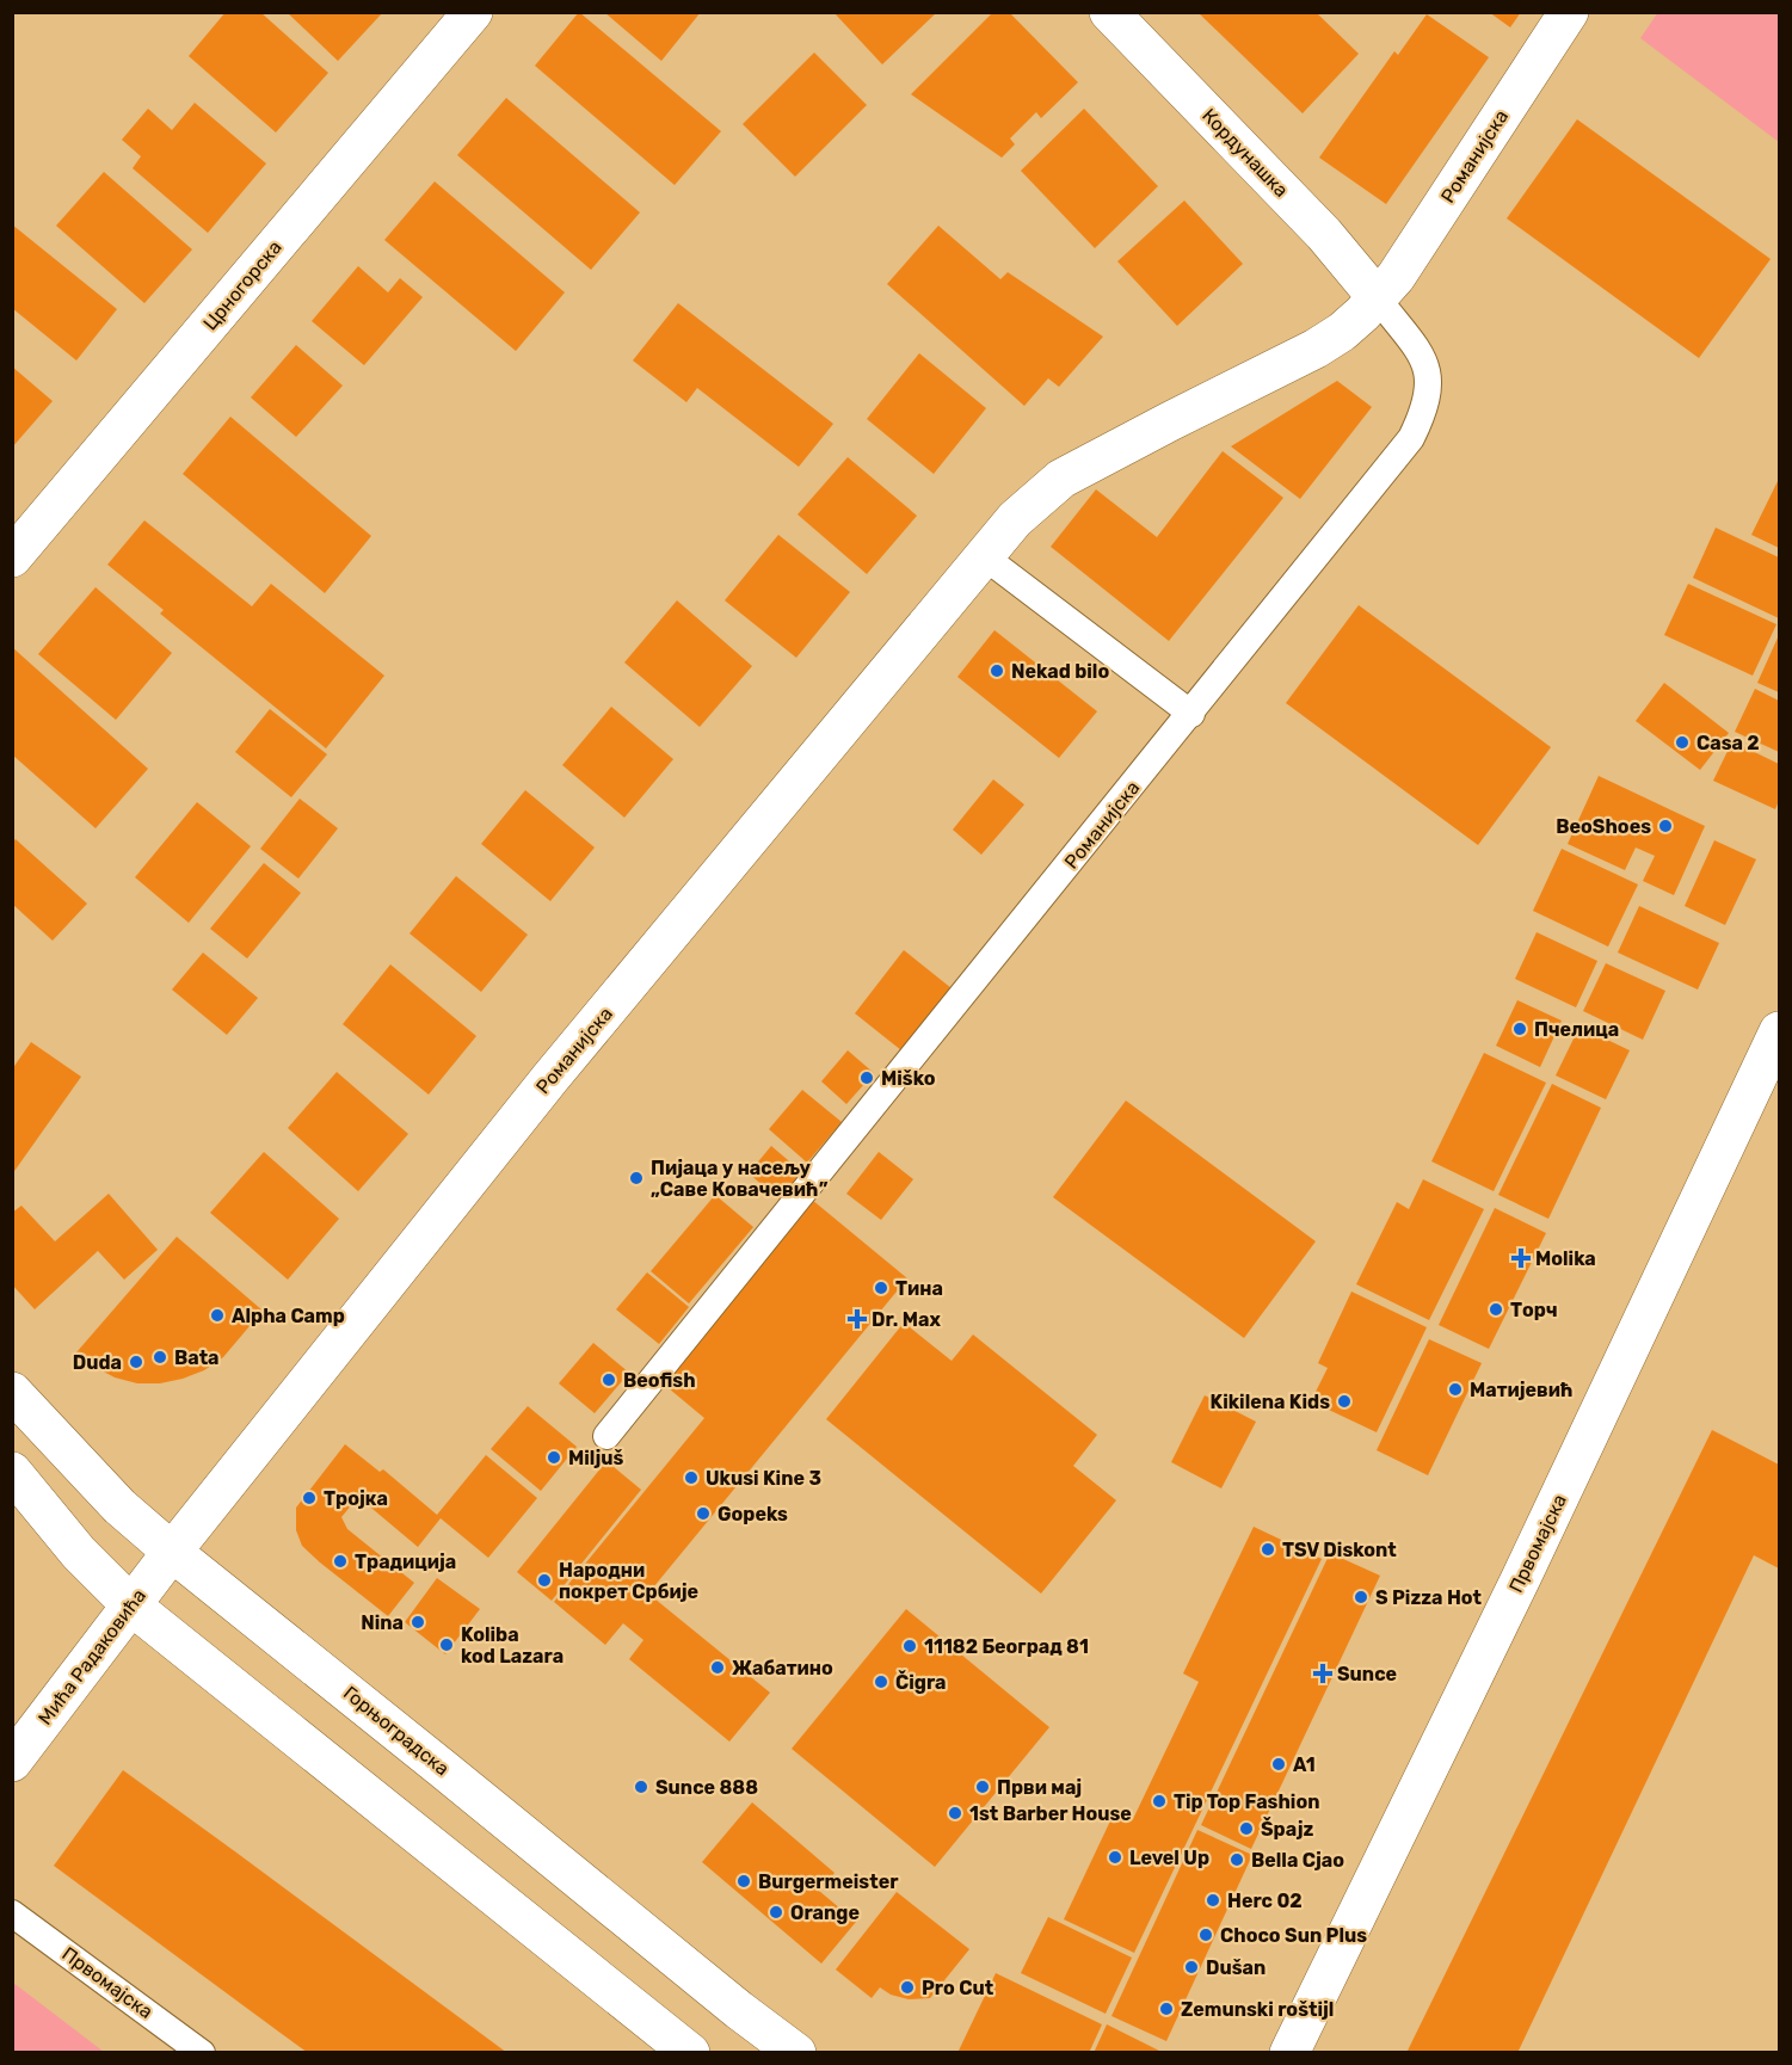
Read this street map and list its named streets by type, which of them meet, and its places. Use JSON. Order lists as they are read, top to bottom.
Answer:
{
  "streets": {
    "street": [
      "Кордунашка",
      "Романијска",
      "Црногорска",
      "Првомајска",
      "Мића Радаковића",
      "Горњоградска"
    ]
  },
  "crossings": [
    ["Кордунашка", "Романијска"],
    ["Романијска", "Мића Радаковића"],
    ["Романијска", "Горњоградска"],
    ["Мића Радаковића", "Горњоградска"]
  ],
  "places": {
    "other": [
      "Nekad bilo",
      "Casa 2",
      "BeoShoes",
      "Пчелица",
      "Miško",
      "Пијаца у насељу „Саве Ковачевић”",
      "Тина",
      "Торч",
      "Alpha Camp",
      "Bata",
      "Duda",
      "Beofish",
      "Матијевић",
      "Kikilena Kids",
      "Miljuš",
      "Ukusi Kine 3",
      "Тројка",
      "Gopeks",
      "TSV Diskont",
      "Традиција",
      "Народни покрет Србије",
      "S Pizza Hot",
      "Nina",
      "Koliba kod Lazara",
      "11182 Београд 81",
      "Жабатино",
      "Čigra",
      "A1",
      "Sunce 888",
      "Први мај",
      "Tip Top Fashion",
      "1st Barber House",
      "Špajz",
      "Level Up",
      "Bella Cjao",
      "Burgermeister",
      "Herc 02",
      "Orange",
      "Choco Sun Plus",
      "Dušan",
      "Pro Cut",
      "Zemunski roštijl"
    ],
    "health": ["Molika", "Dr. Max", "Sunce"]
  }
}
